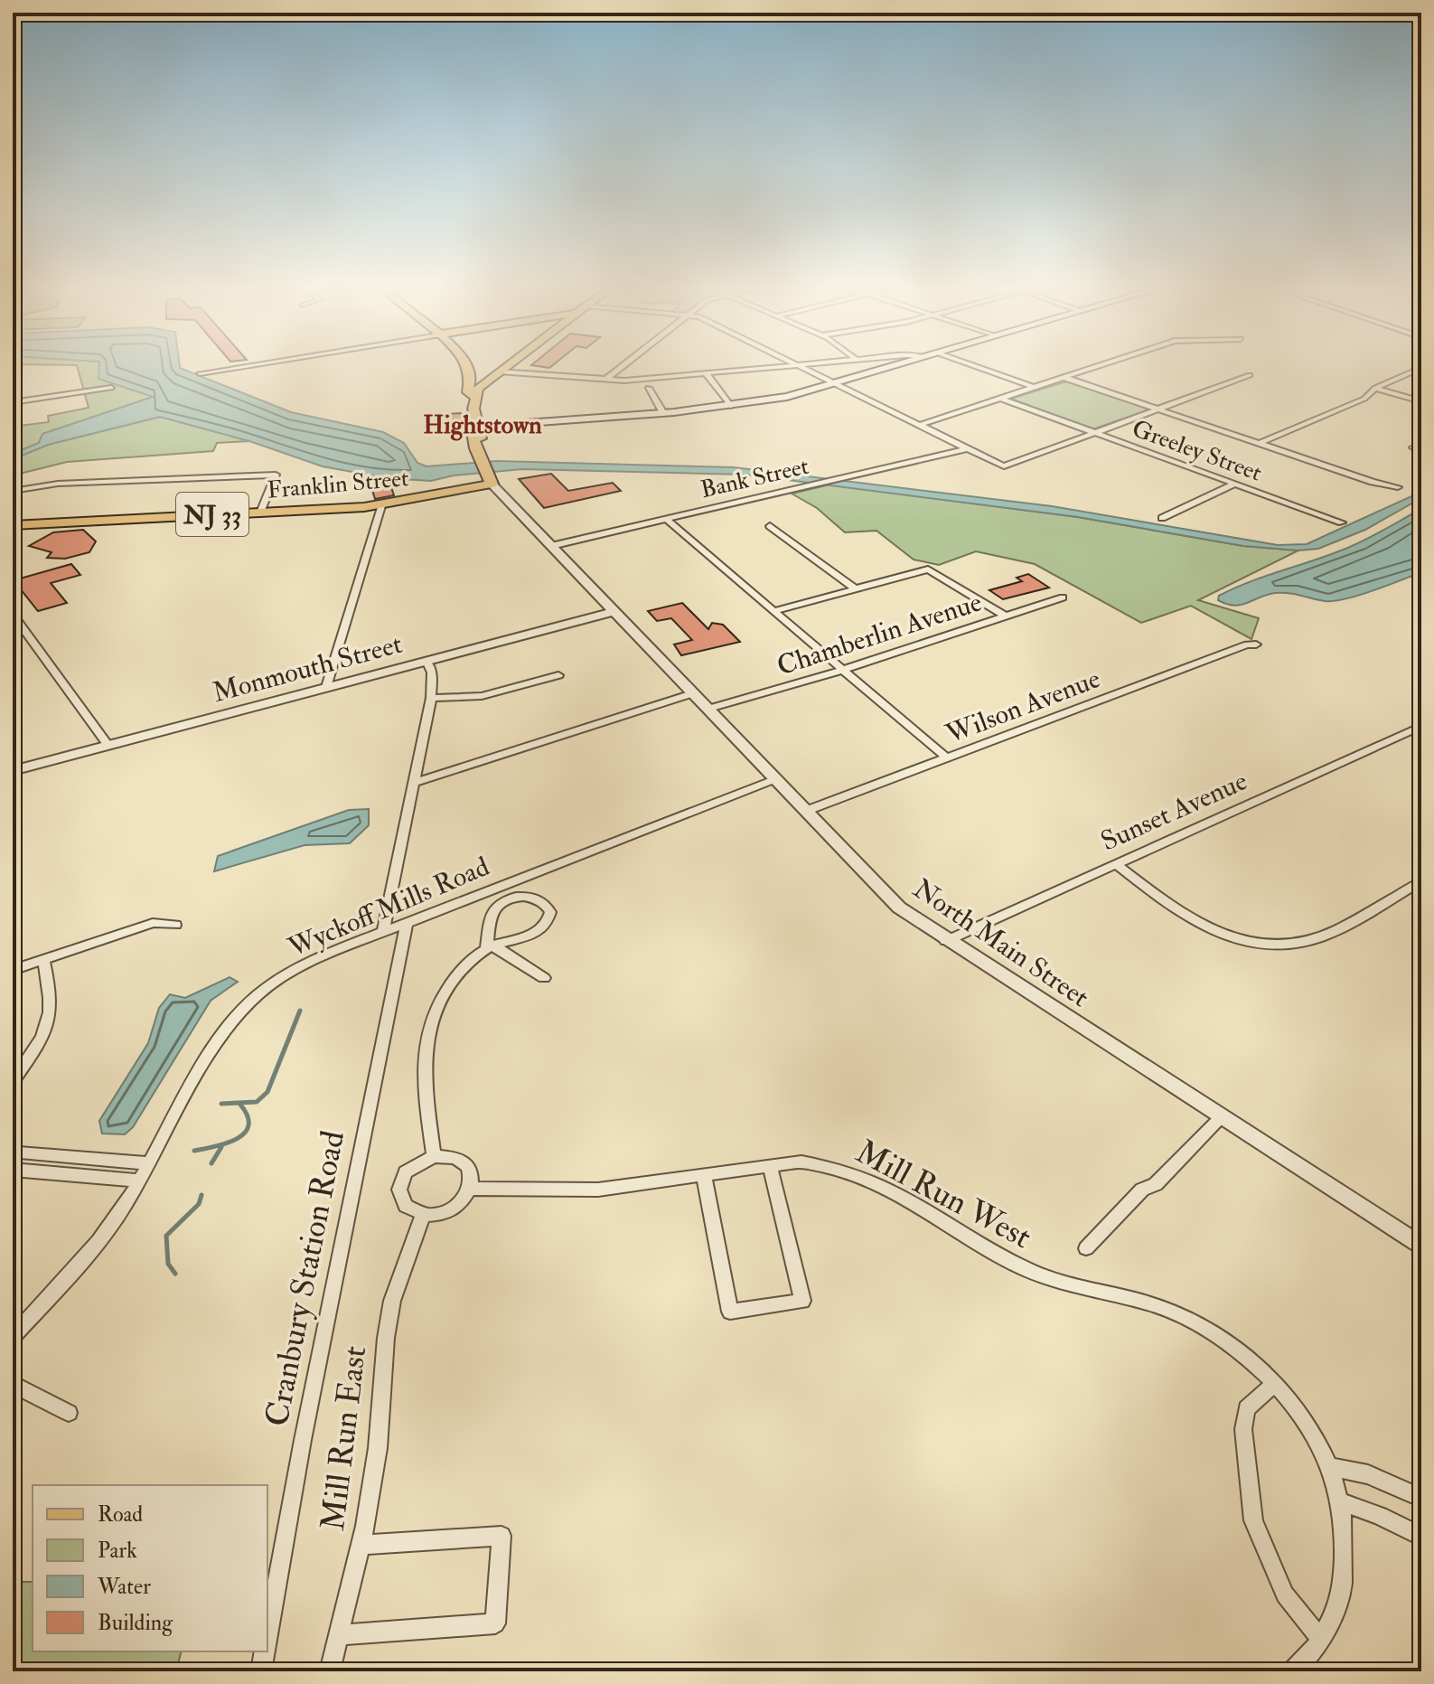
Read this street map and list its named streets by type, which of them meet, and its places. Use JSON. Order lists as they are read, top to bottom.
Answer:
{
  "streets": {
    "main road": ["Franklin Street", "NJ 33"],
    "street": [
      "Greeley Street",
      "Bank Street",
      "Chamberlin Avenue",
      "Monmouth Street",
      "Wilson Avenue",
      "Sunset Avenue",
      "Wyckoff Mills Road",
      "North Main Street",
      "Mill Run West",
      "Cranbury Station Road",
      "Mill Run East"
    ]
  },
  "crossings": [
    ["Bank Street", "North Main Street"],
    ["Franklin Street", "North Main Street"],
    ["Chamberlin Avenue", "North Main Street"],
    ["Monmouth Street", "North Main Street"],
    ["Wilson Avenue", "North Main Street"],
    ["Sunset Avenue", "North Main Street"],
    ["Wyckoff Mills Road", "North Main Street"],
    ["Wyckoff Mills Road", "Cranbury Station Road"],
    ["Mill Run West", "Mill Run East"]
  ],
  "districts": ["Hightstown"],
  "legend": [
    "Road",
    "Park",
    "Water",
    "Building"
  ]
}
